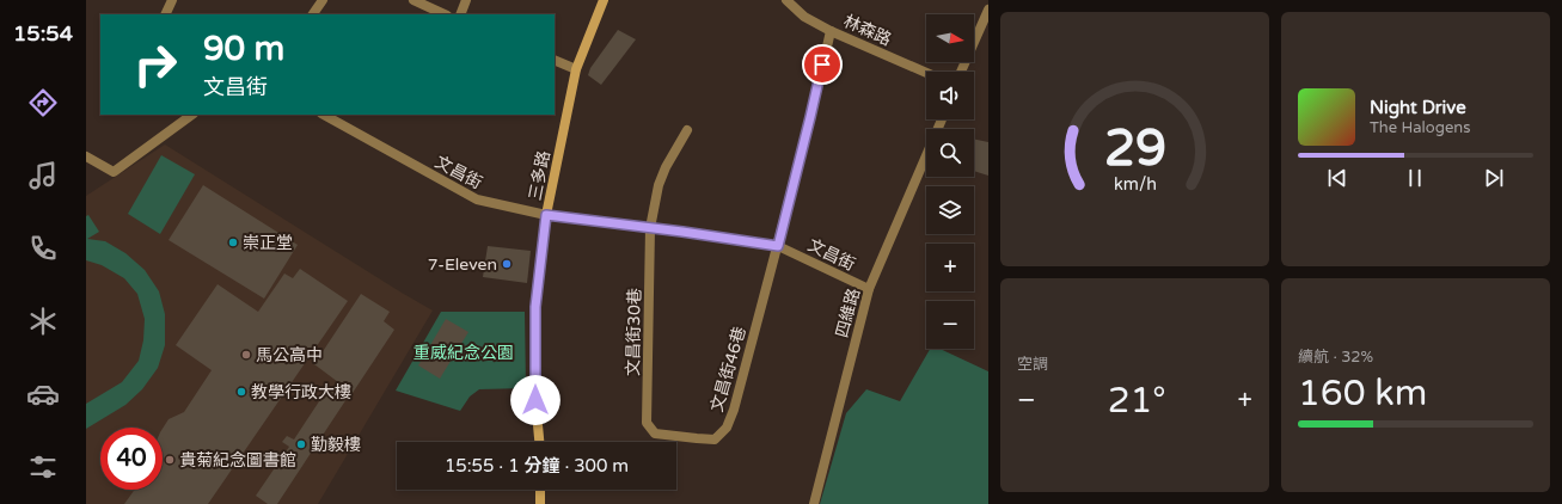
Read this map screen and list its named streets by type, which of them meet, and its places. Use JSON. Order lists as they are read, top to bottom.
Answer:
{
  "streets": {
    "street": [
      "林森路",
      "文昌街",
      "三多路",
      "四維路",
      "文昌街30巷",
      "文昌街46巷"
    ]
  },
  "crossings": [
    ["文昌街", "三多路"],
    ["文昌街", "四維路"],
    ["文昌街", "文昌街30巷"],
    ["文昌街", "文昌街46巷"],
    ["文昌街30巷", "文昌街46巷"]
  ],
  "parks": ["重威紀念公園"],
  "places": [
    "崇正堂",
    "7-Eleven",
    "馬公高中",
    "教學行政大樓",
    "勤毅樓",
    "貴菊紀念圖書館"
  ],
  "north": "right",
  "page": {
    "tabs": "15:54",
    "map_buttons": ["+", "−"],
    "turn": ["90 m", "文昌街"],
    "song": ["Night Drive", "The Halogens"],
    "tile": [
      "空調",
      ["續航 · 32%", "160 km"]
    ],
    "heat": ["−", "21°", "+"],
    "limit": "40",
    "trip": "15:55 · 1 分鐘 · 300 m",
    "gauge": ["29", "km/h"]
  }
}
